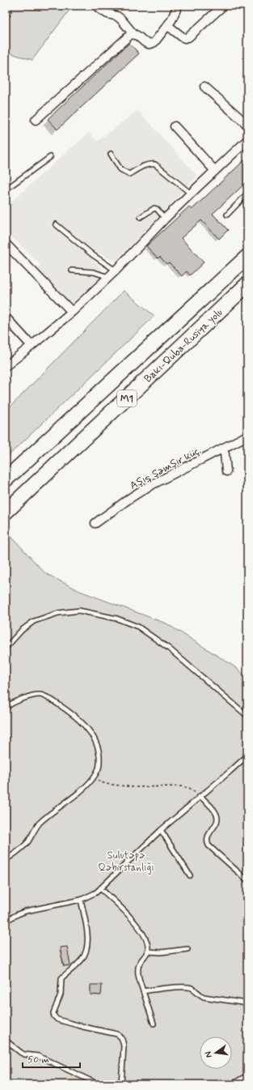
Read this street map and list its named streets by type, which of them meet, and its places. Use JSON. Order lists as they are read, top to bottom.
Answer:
{
  "streets": {
    "highway": ["Bakı-Quba-Rusiya yolu", "M1"],
    "street": ["Aşıq Şəmşir küç."]
  },
  "parks": ["Sulutəpə Qəbirstanlığı"],
  "scale_bar": "50 m",
  "north": "left"
}
